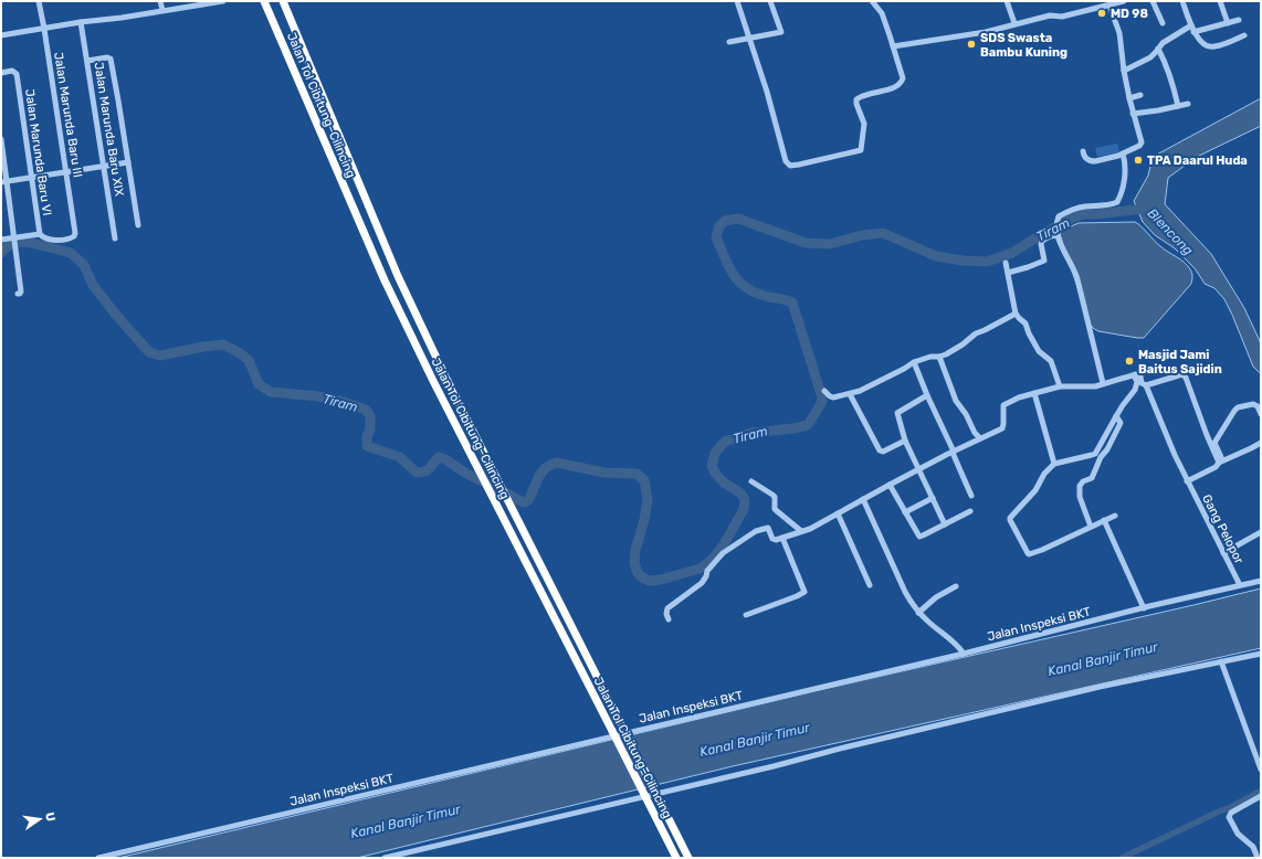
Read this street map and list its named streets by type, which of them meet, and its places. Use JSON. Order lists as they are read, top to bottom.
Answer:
{
  "streets": {
    "highway": ["Jalan Tol Cibitung–Cilincing"],
    "street": [
      "Jalan Marunda Baru III",
      "Jalan Marunda Baru XIX",
      "Jalan Marunda Baru VI",
      "Gang Pelopor",
      "Jalan Inspeksi BKT"
    ]
  },
  "crossings": [
    ["Jalan Marunda Baru III", "Jalan Marunda Baru VI"],
    ["Gang Pelopor", "Jalan Inspeksi BKT"]
  ],
  "water": ["Tiram", "Blencong", "Kanal Banjir Timur"],
  "places": [
    "MD 98",
    "SDS Swasta Bambu Kuning",
    "TPA Daarul Huda",
    "Masjid Jami Baitus Sajidin"
  ],
  "north": "right"
}
